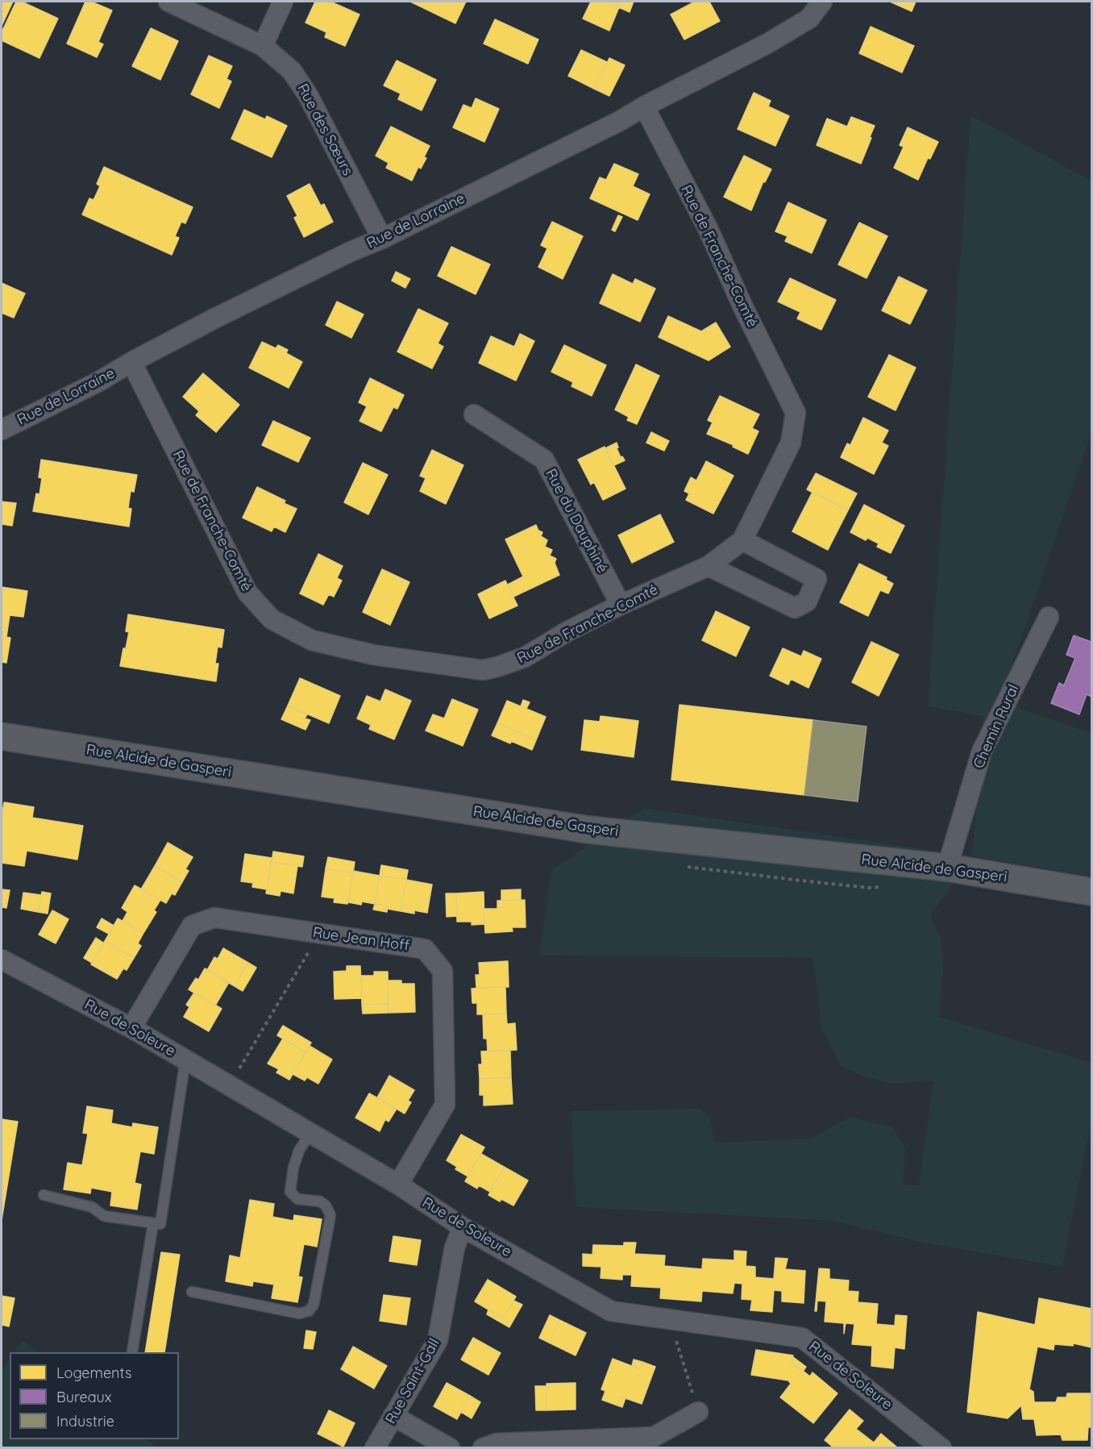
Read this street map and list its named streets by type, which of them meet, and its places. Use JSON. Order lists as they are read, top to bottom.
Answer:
{
  "streets": {
    "main road": ["Rue Alcide de Gasperi"],
    "street": [
      "Rue des Sœurs",
      "Rue de Lorraine",
      "Rue de Franche-Comté",
      "Rue du Dauphiné",
      "Chemin Rural",
      "Rue Jean Hoff",
      "Rue de Soleure",
      "Rue Saint-Gall"
    ]
  },
  "crossings": [
    ["Rue des Sœurs", "Rue de Lorraine"],
    ["Rue de Lorraine", "Rue de Franche-Comté"],
    ["Rue de Franche-Comté", "Rue du Dauphiné"],
    ["Chemin Rural", "Rue Alcide de Gasperi"],
    ["Rue Jean Hoff", "Rue de Soleure"],
    ["Rue de Soleure", "Rue Saint-Gall"]
  ],
  "legend": ["Logements", "Bureaux", "Industrie"]
}
